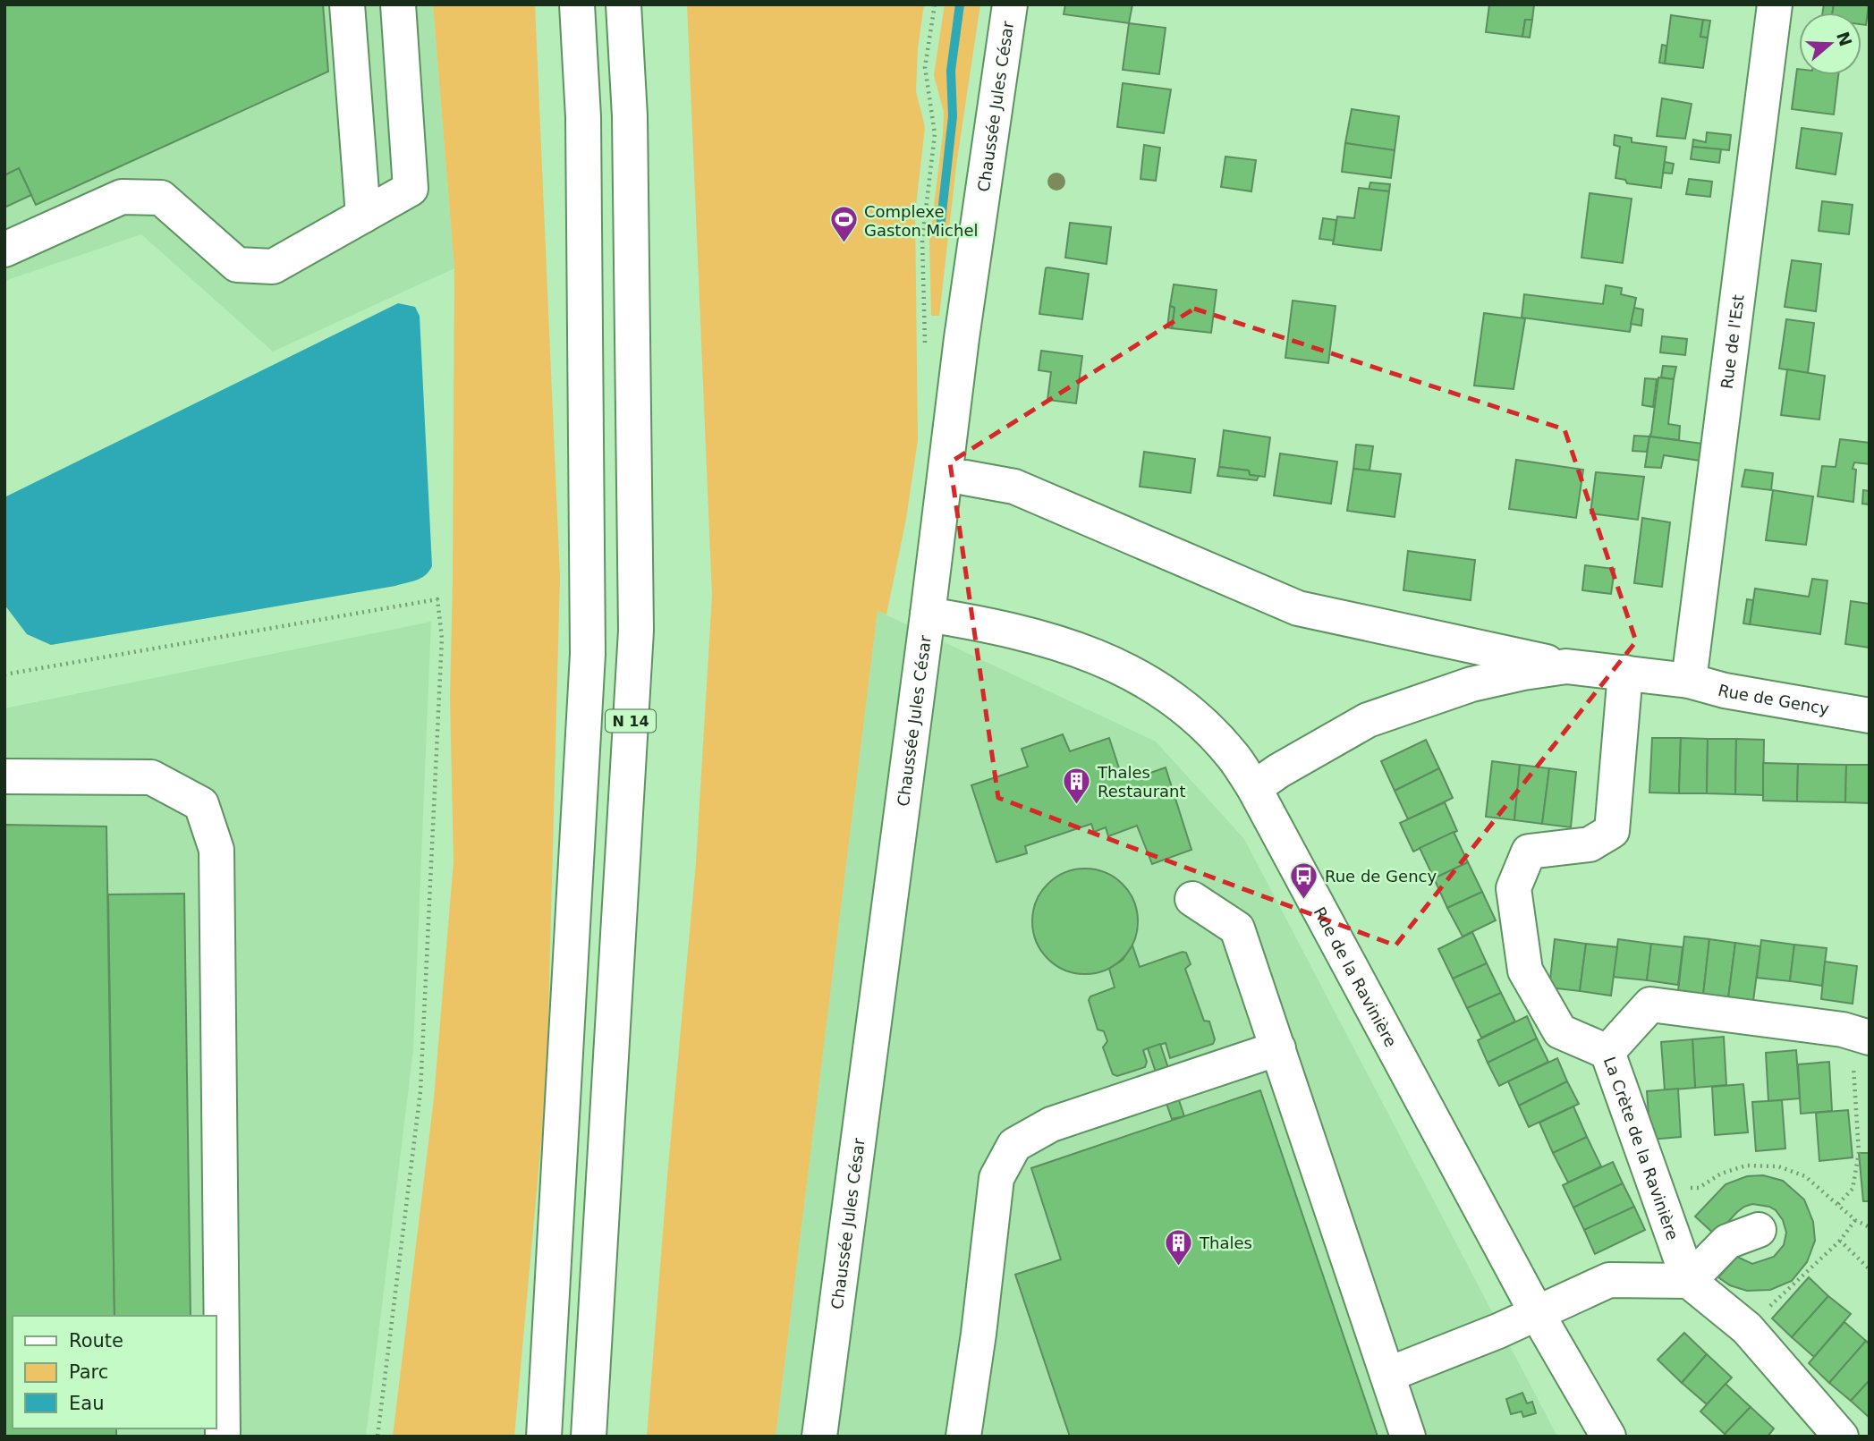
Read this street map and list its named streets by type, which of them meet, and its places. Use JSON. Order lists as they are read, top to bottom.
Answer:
{
  "streets": {
    "main road": [
      "Chaussée Jules César",
      "Rue de l'Est",
      "Rue de Gency",
      "N 14",
      "Rue de la Ravinière",
      "La Crète de la Ravinière"
    ]
  },
  "crossings": [
    ["Chaussée Jules César", "Rue de la Ravinière"],
    ["Rue de l'Est", "Rue de Gency"],
    ["Rue de Gency", "Rue de la Ravinière"],
    ["Rue de Gency", "La Crète de la Ravinière"]
  ],
  "places": {
    "sports": ["Complexe Gaston Michel"],
    "building": ["Thales Restaurant", "Thales"],
    "bus stop": ["Rue de Gency"]
  },
  "legend": ["Route", "Parc", "Eau"],
  "north": "right"
}
